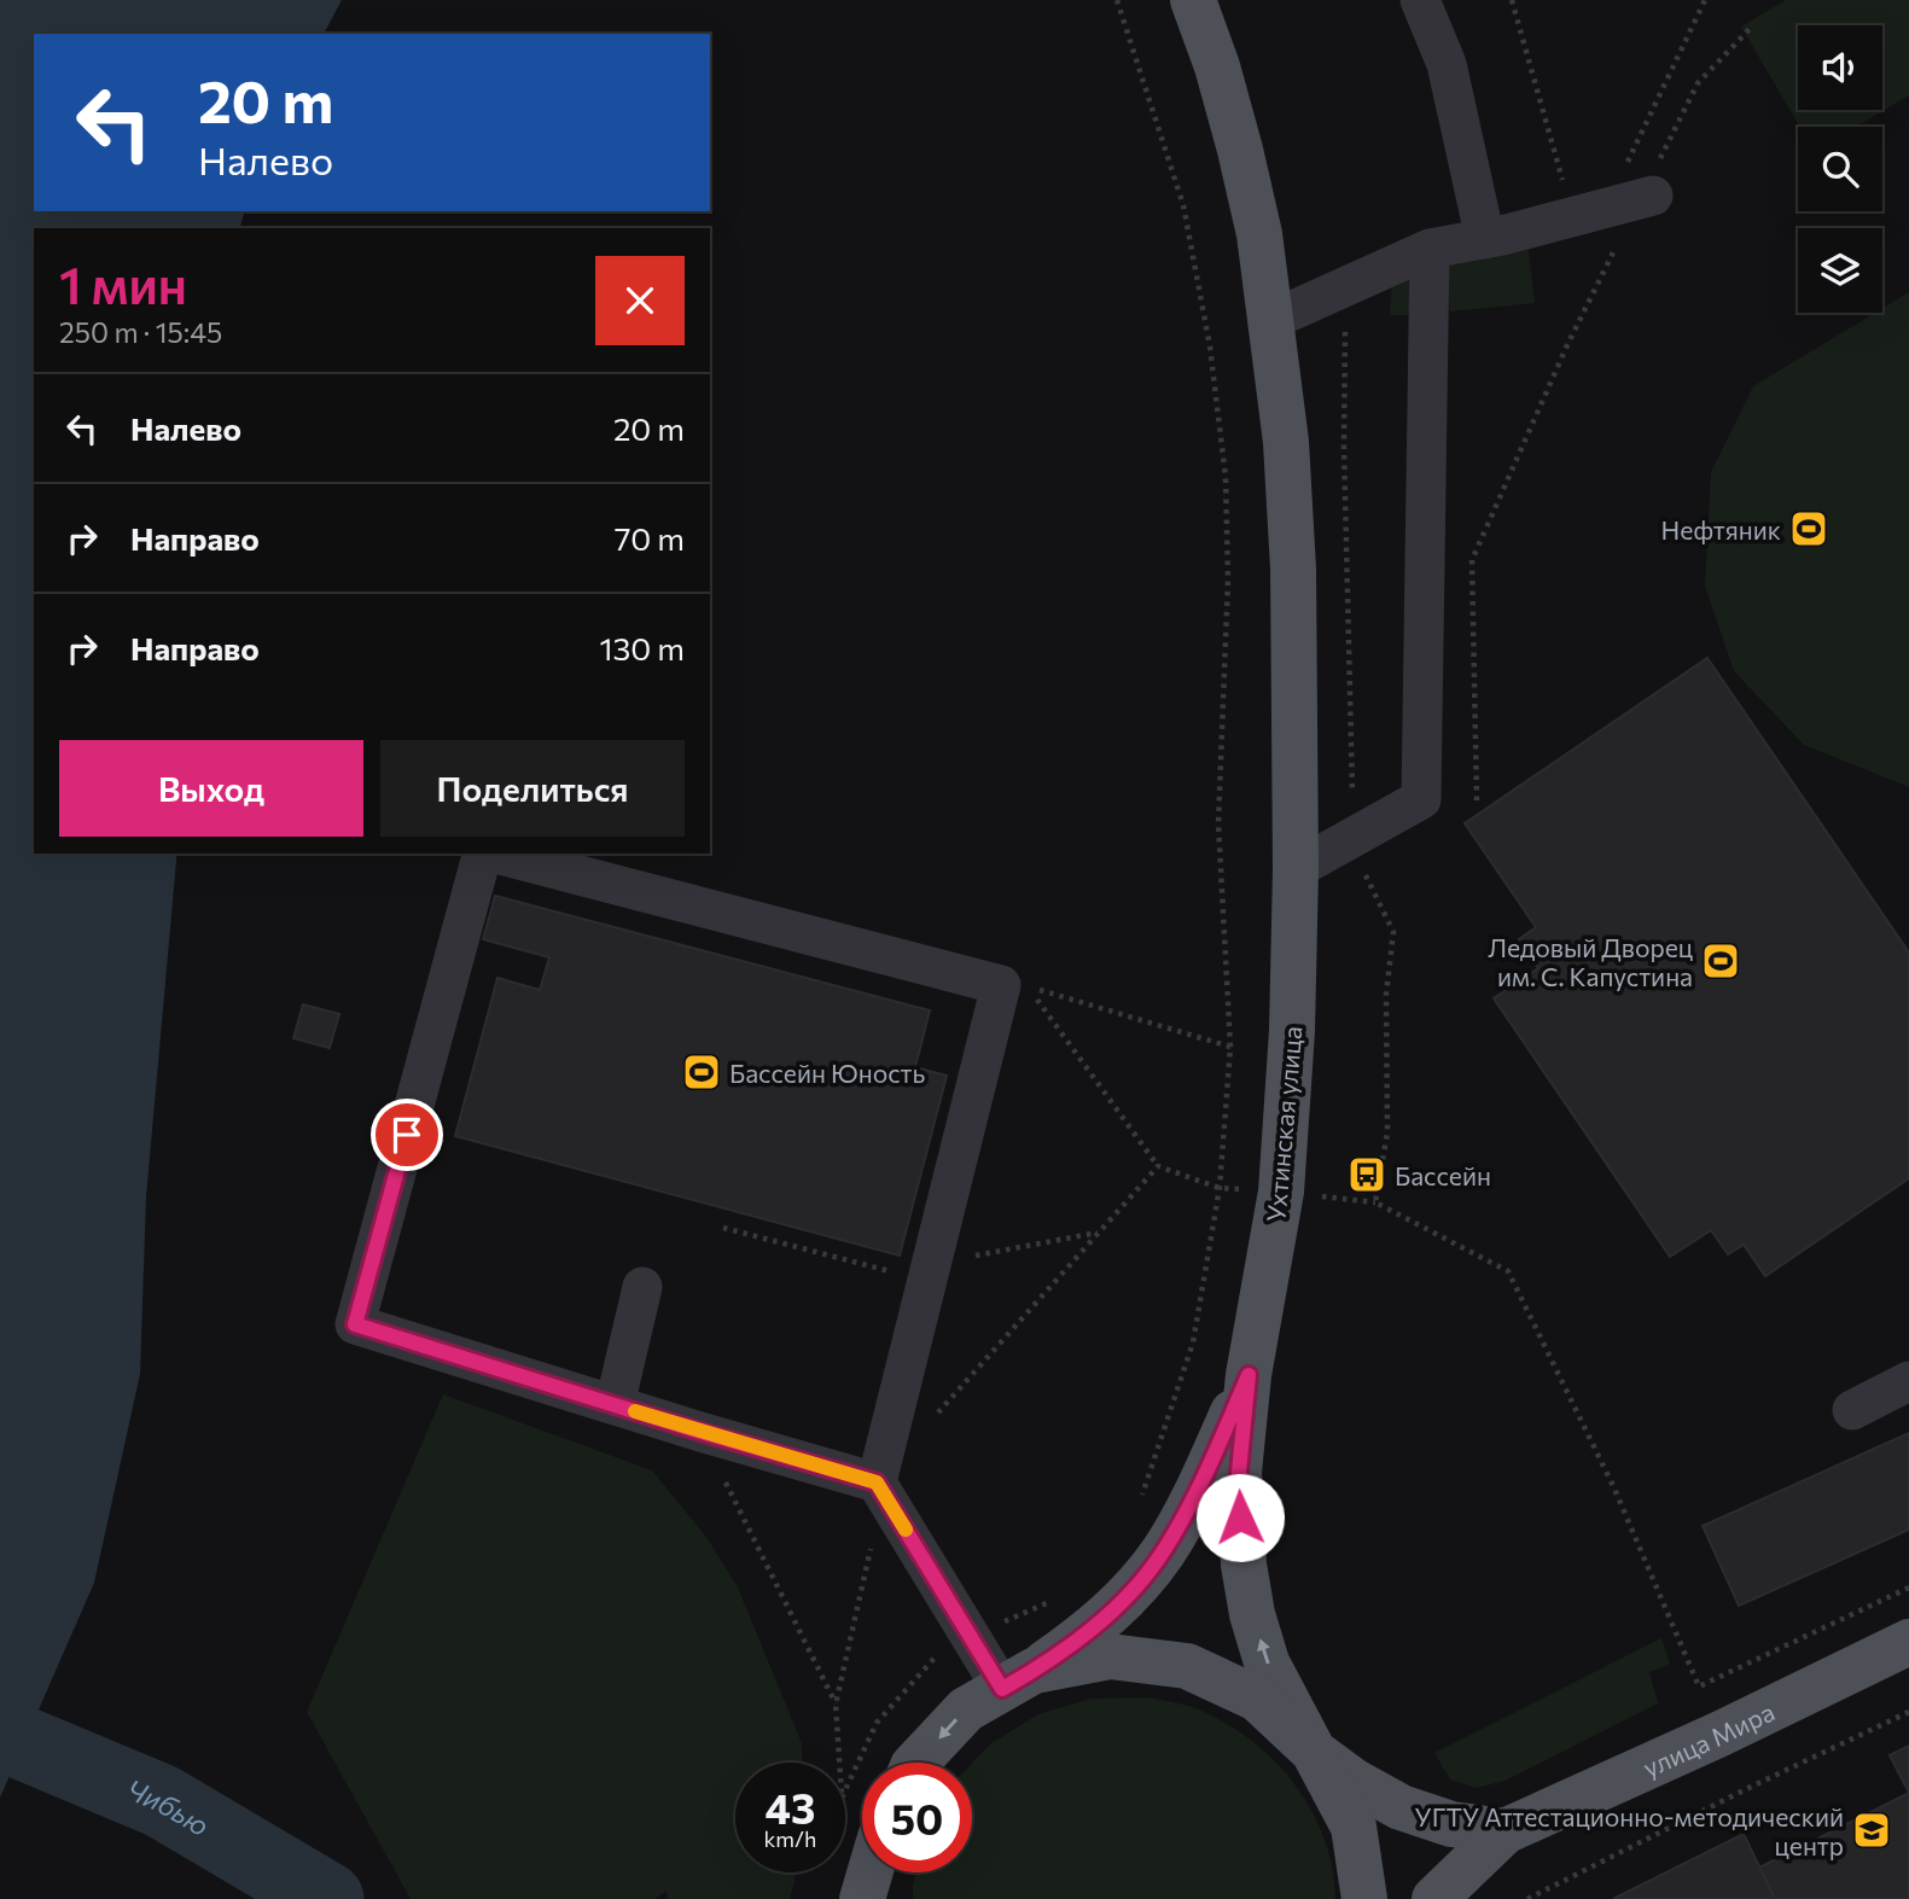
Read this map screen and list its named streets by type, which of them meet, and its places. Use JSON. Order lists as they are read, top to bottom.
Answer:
{
  "streets": {
    "main road": ["Ухтинская улица", "улица Мира"]
  },
  "water": ["Чибью"],
  "places": {
    "sports": ["Нефтяник", "Ледовый Дворец им. С. Капустина", "Бассейн Юность"],
    "bus stop": ["Бассейн"],
    "school or university": ["УГТУ Аттестационно-методический центр"]
  },
  "page": {
    "turn": ["20 m", "Налево"],
    "heading": ["1 мин", "250 m · 15:45"],
    "list": [
      {
        "name": "Налево",
        "value": "20 m"
      },
      {
        "name": "Направо",
        "value": "70 m"
      },
      {
        "name": "Направо",
        "value": "130 m"
      }
    ],
    "buttons": ["Выход", "Поделиться"],
    "speed": "43 km/h",
    "limit": "50"
  }
}
